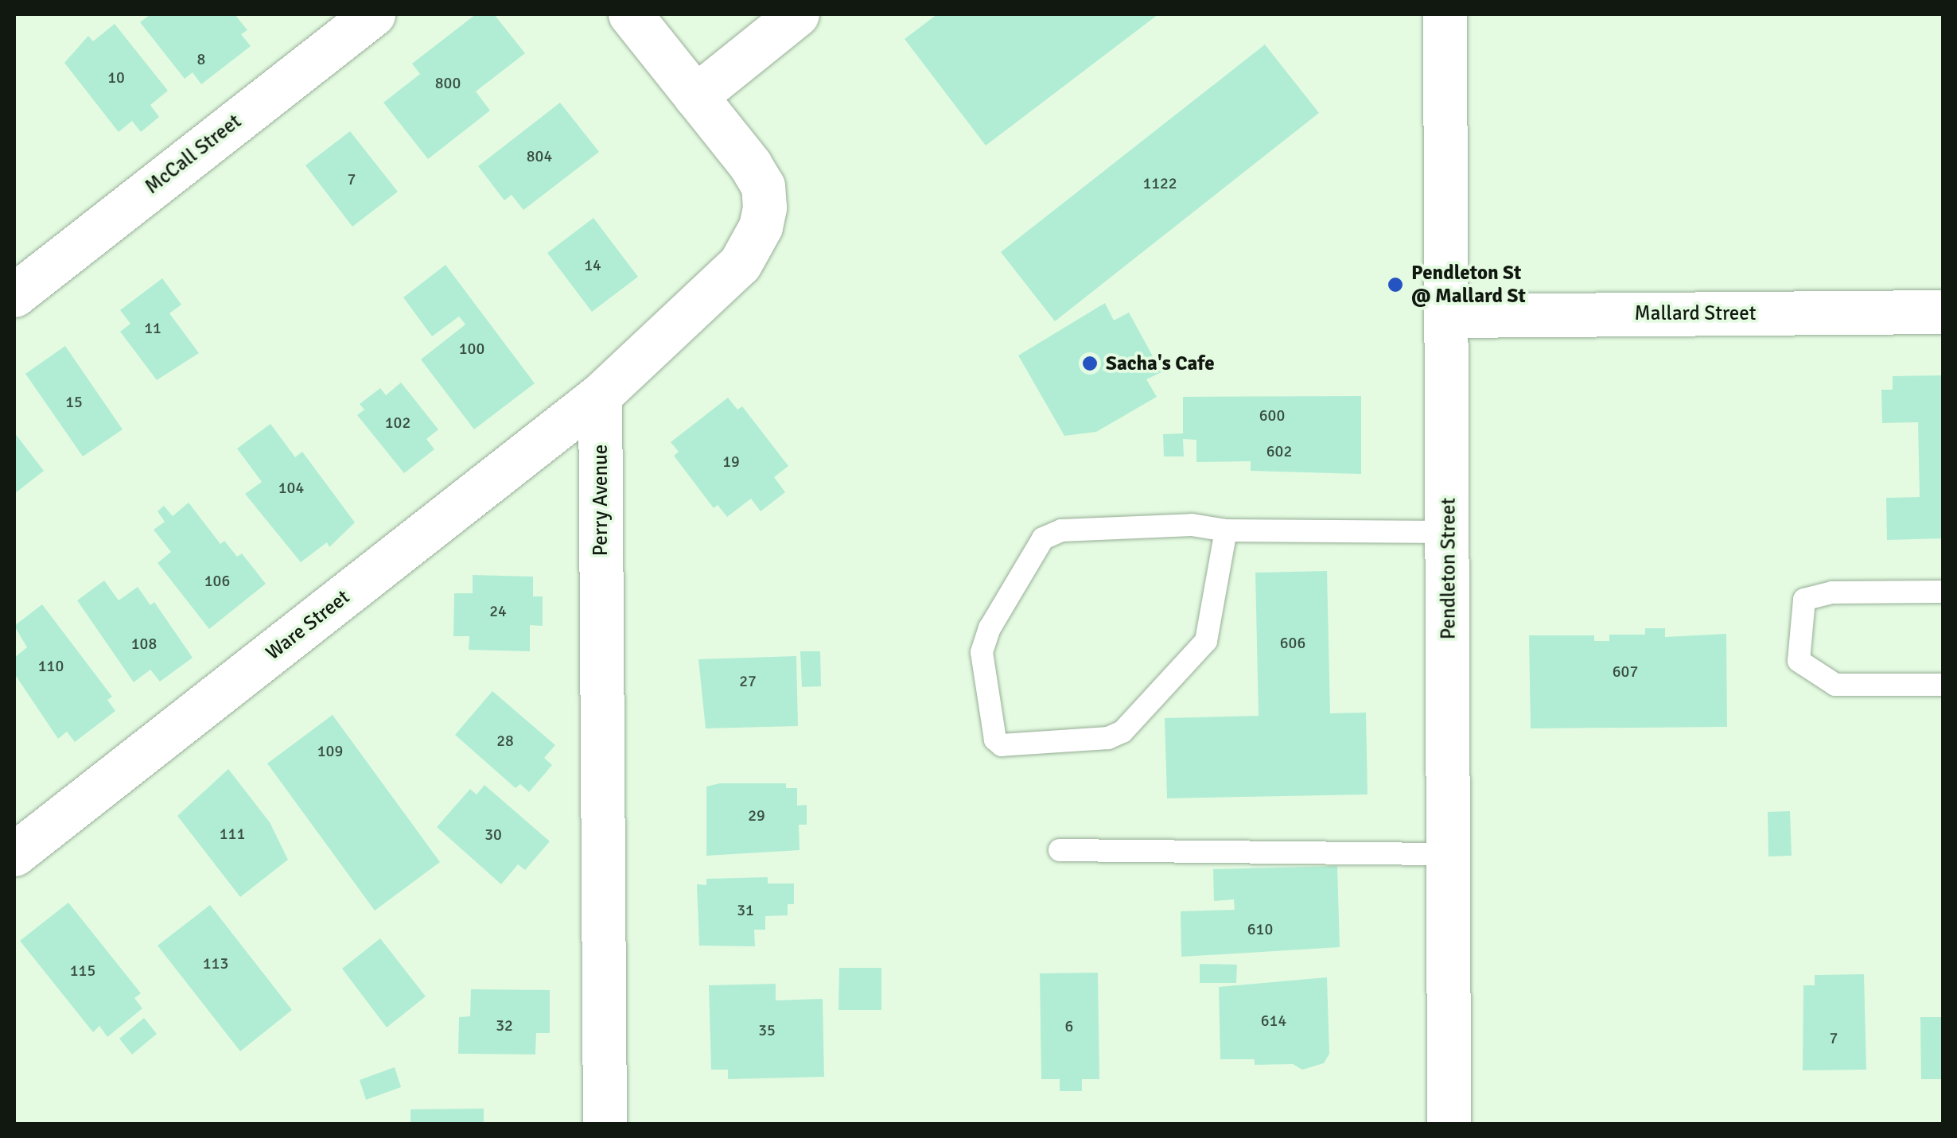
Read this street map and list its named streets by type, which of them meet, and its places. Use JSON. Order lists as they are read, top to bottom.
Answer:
{
  "streets": {
    "street": [
      "McCall Street",
      "Mallard Street",
      "Perry Avenue",
      "Pendleton Street",
      "Ware Street"
    ]
  },
  "crossings": [
    ["Mallard Street", "Pendleton Street"],
    ["Perry Avenue", "Ware Street"]
  ],
  "places": ["Pendleton St @ Mallard St", "Sacha's Cafe"],
  "house_numbers": [
    "8",
    "10",
    "800",
    "804",
    "7",
    "1122",
    "14",
    "11",
    "100",
    "15",
    "600",
    "102",
    "602",
    "19",
    "104",
    "106",
    "24",
    "606",
    "108",
    "110",
    "607",
    "27",
    "28",
    "109",
    "29",
    "111",
    "30",
    "31",
    "610",
    "113",
    "115",
    "614",
    "32",
    "6",
    "35",
    "7"
  ]
}
